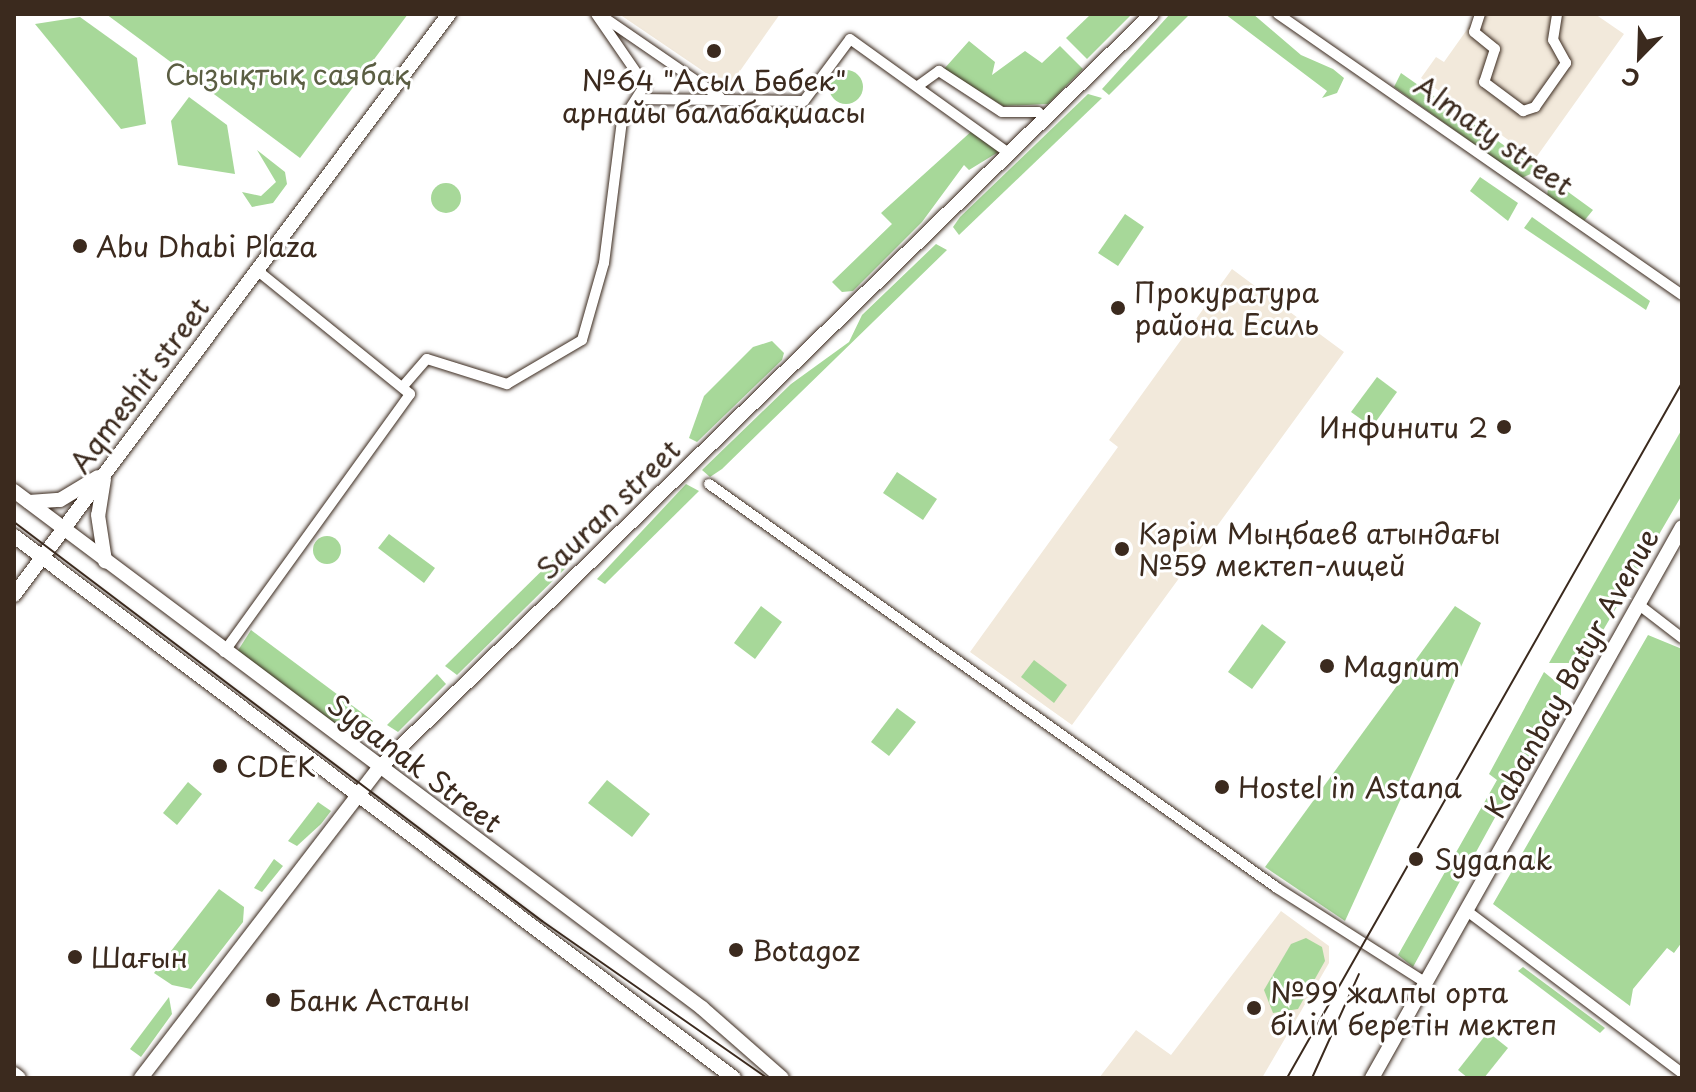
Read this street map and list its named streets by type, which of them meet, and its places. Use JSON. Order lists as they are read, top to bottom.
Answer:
{
  "streets": {
    "main road": [
      "Aqmeshit street",
      "Sauran street",
      "Kabanbay Batyr Avenue",
      "Syganak Street"
    ],
    "street": ["Almaty street"]
  },
  "crossings": [
    ["Aqmeshit street", "Syganak Street"],
    ["Sauran street", "Syganak Street"]
  ],
  "parks": ["Сызықтық саябақ"],
  "places": [
    "№64 \"Асыл Бөбек\" арнайы балабақшасы",
    "Abu Dhabi Plaza",
    "Прокуратура района Есиль",
    "Инфинити 2",
    "Кәрім Мыңбаев атындағы №59 мектеп-лицей",
    "Magnum",
    "CDEK",
    "Hostel in Astana",
    "Syganak",
    "Botagoz",
    "Шағын",
    "Банк Астаны",
    "№99 жалпы орта білім беретін мектеп"
  ],
  "north": "bottom left"
}
